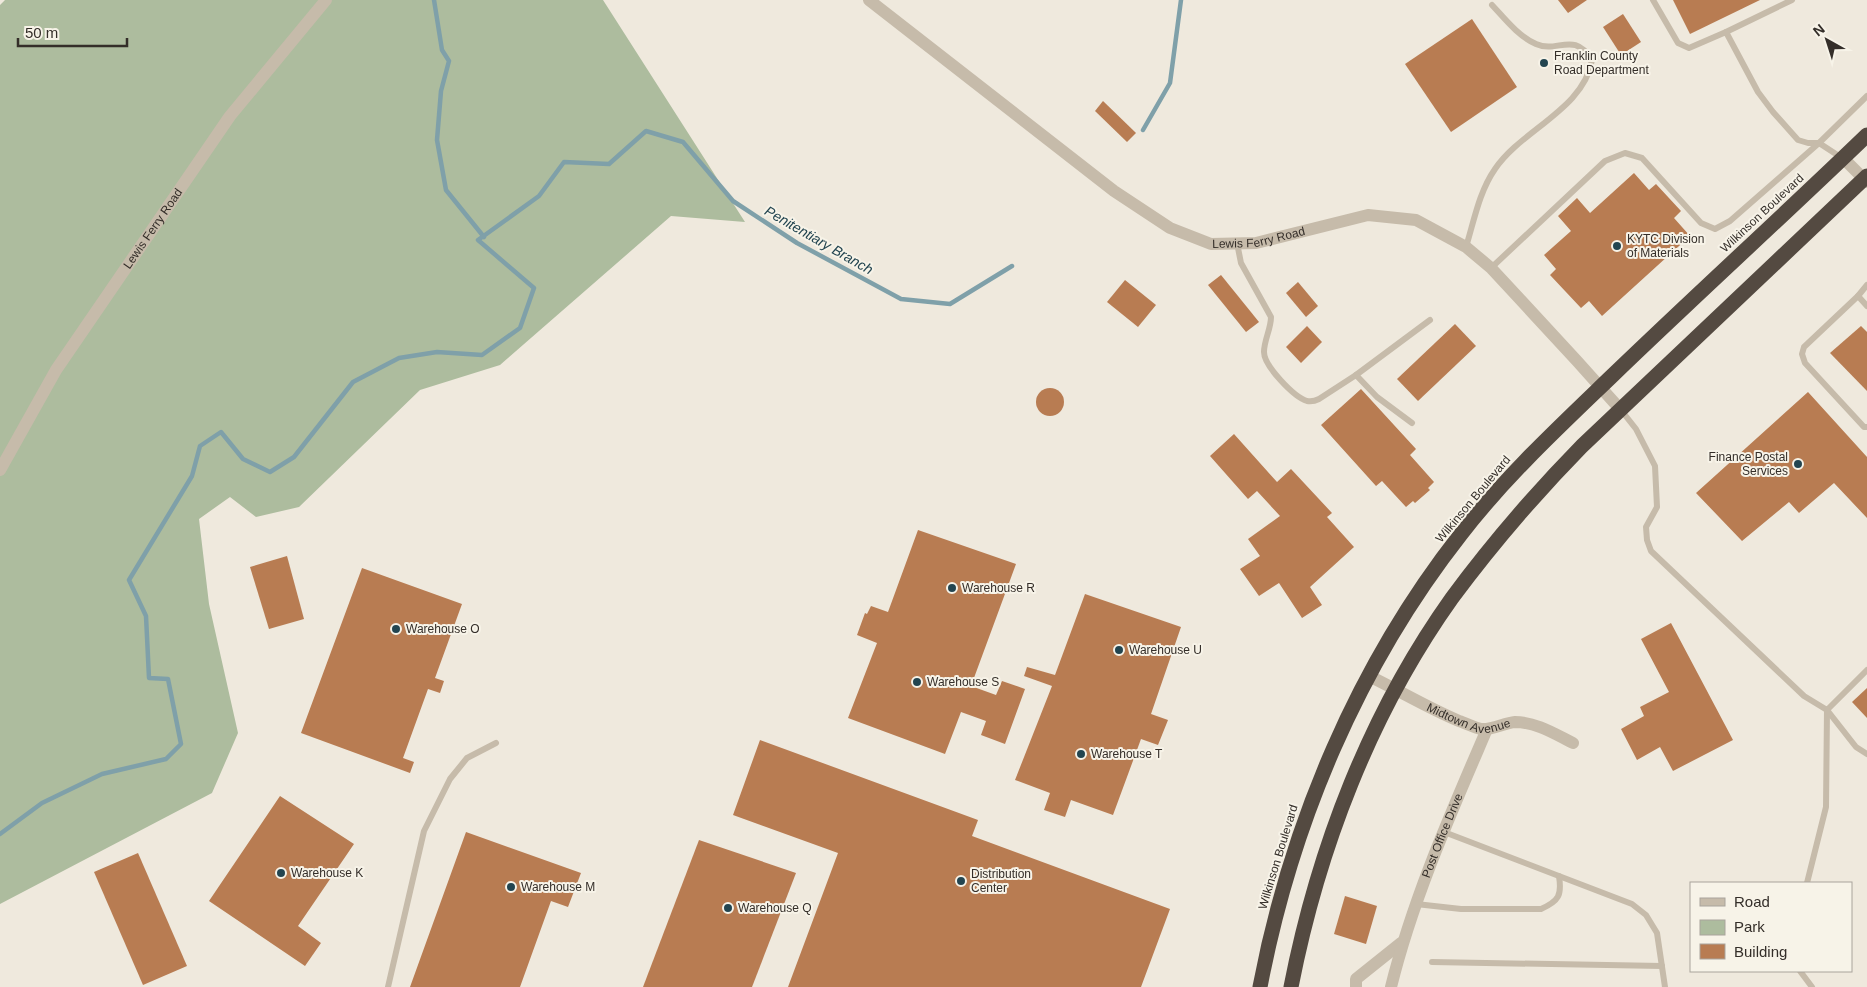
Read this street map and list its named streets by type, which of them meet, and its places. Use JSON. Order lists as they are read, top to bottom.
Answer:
{
  "streets": {
    "highway": ["Wilkinson Boulevard"],
    "street": ["Lewis Ferry Road", "Midtown Avenue", "Post Office Drive"]
  },
  "crossings": [
    ["Wilkinson Boulevard", "Lewis Ferry Road"],
    ["Wilkinson Boulevard", "Midtown Avenue"],
    ["Midtown Avenue", "Post Office Drive"]
  ],
  "water": ["Penitentiary Branch"],
  "places": [
    "Franklin County Road Department",
    "KYTC Division of Materials",
    "Finance Postal Services",
    "Warehouse R",
    "Warehouse O",
    "Warehouse U",
    "Warehouse S",
    "Warehouse T",
    "Warehouse K",
    "Distribution Center",
    "Warehouse M",
    "Warehouse Q"
  ],
  "legend": ["Road", "Park", "Building"],
  "scale_bar": "50 m",
  "north": "top left"
}
